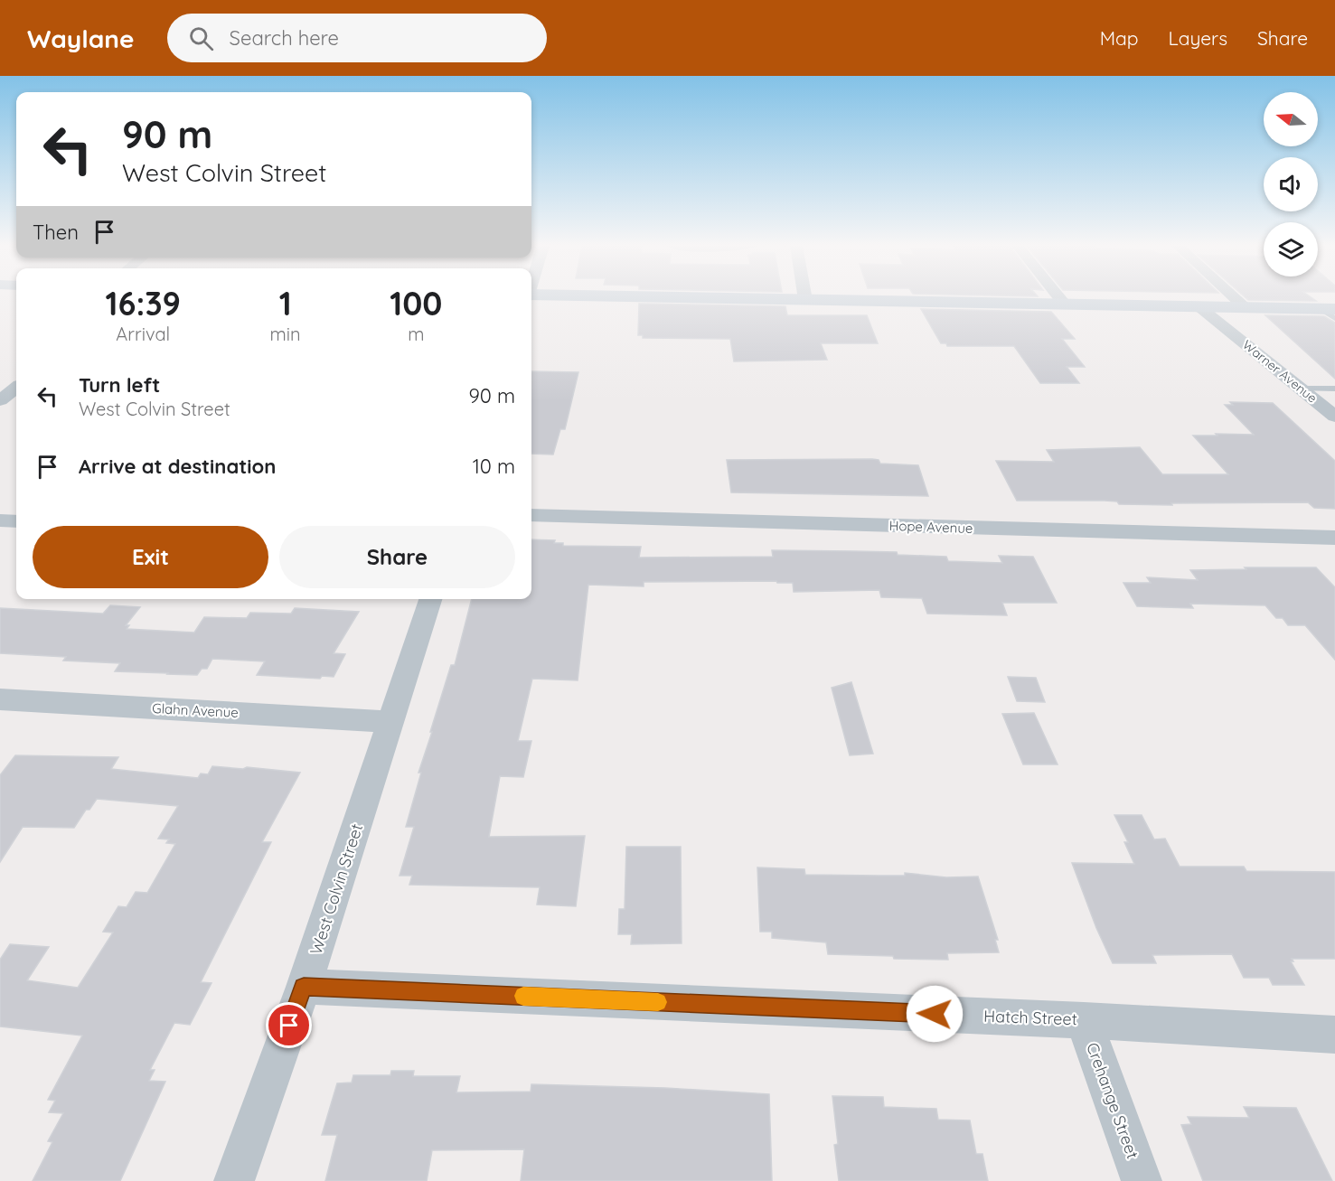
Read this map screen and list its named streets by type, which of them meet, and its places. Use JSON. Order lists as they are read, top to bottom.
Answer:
{
  "streets": {
    "street": [
      "Warner Avenue",
      "Hope Avenue",
      "Glahn Avenue",
      "West Colvin Street",
      "Hatch Street",
      "Crehange Street"
    ]
  },
  "crossings": [
    ["Glahn Avenue", "West Colvin Street"],
    ["West Colvin Street", "Hatch Street"],
    ["Hatch Street", "Crehange Street"]
  ],
  "north": "left",
  "page": {
    "header": "Waylane",
    "search": "Search here",
    "nav": ["Map", "Layers", "Share"],
    "turn": ["90 m", "West Colvin Street"],
    "then": "Then",
    "eta": [
      "16:39",
      "Arrival",
      "1",
      "min",
      "100",
      "m"
    ],
    "list": [
      {
        "name": "Turn left",
        "note": "West Colvin Street",
        "value": "90 m"
      },
      {
        "name": "Arrive at destination",
        "value": "10 m"
      }
    ],
    "buttons": ["Exit", "Share"]
  }
}
